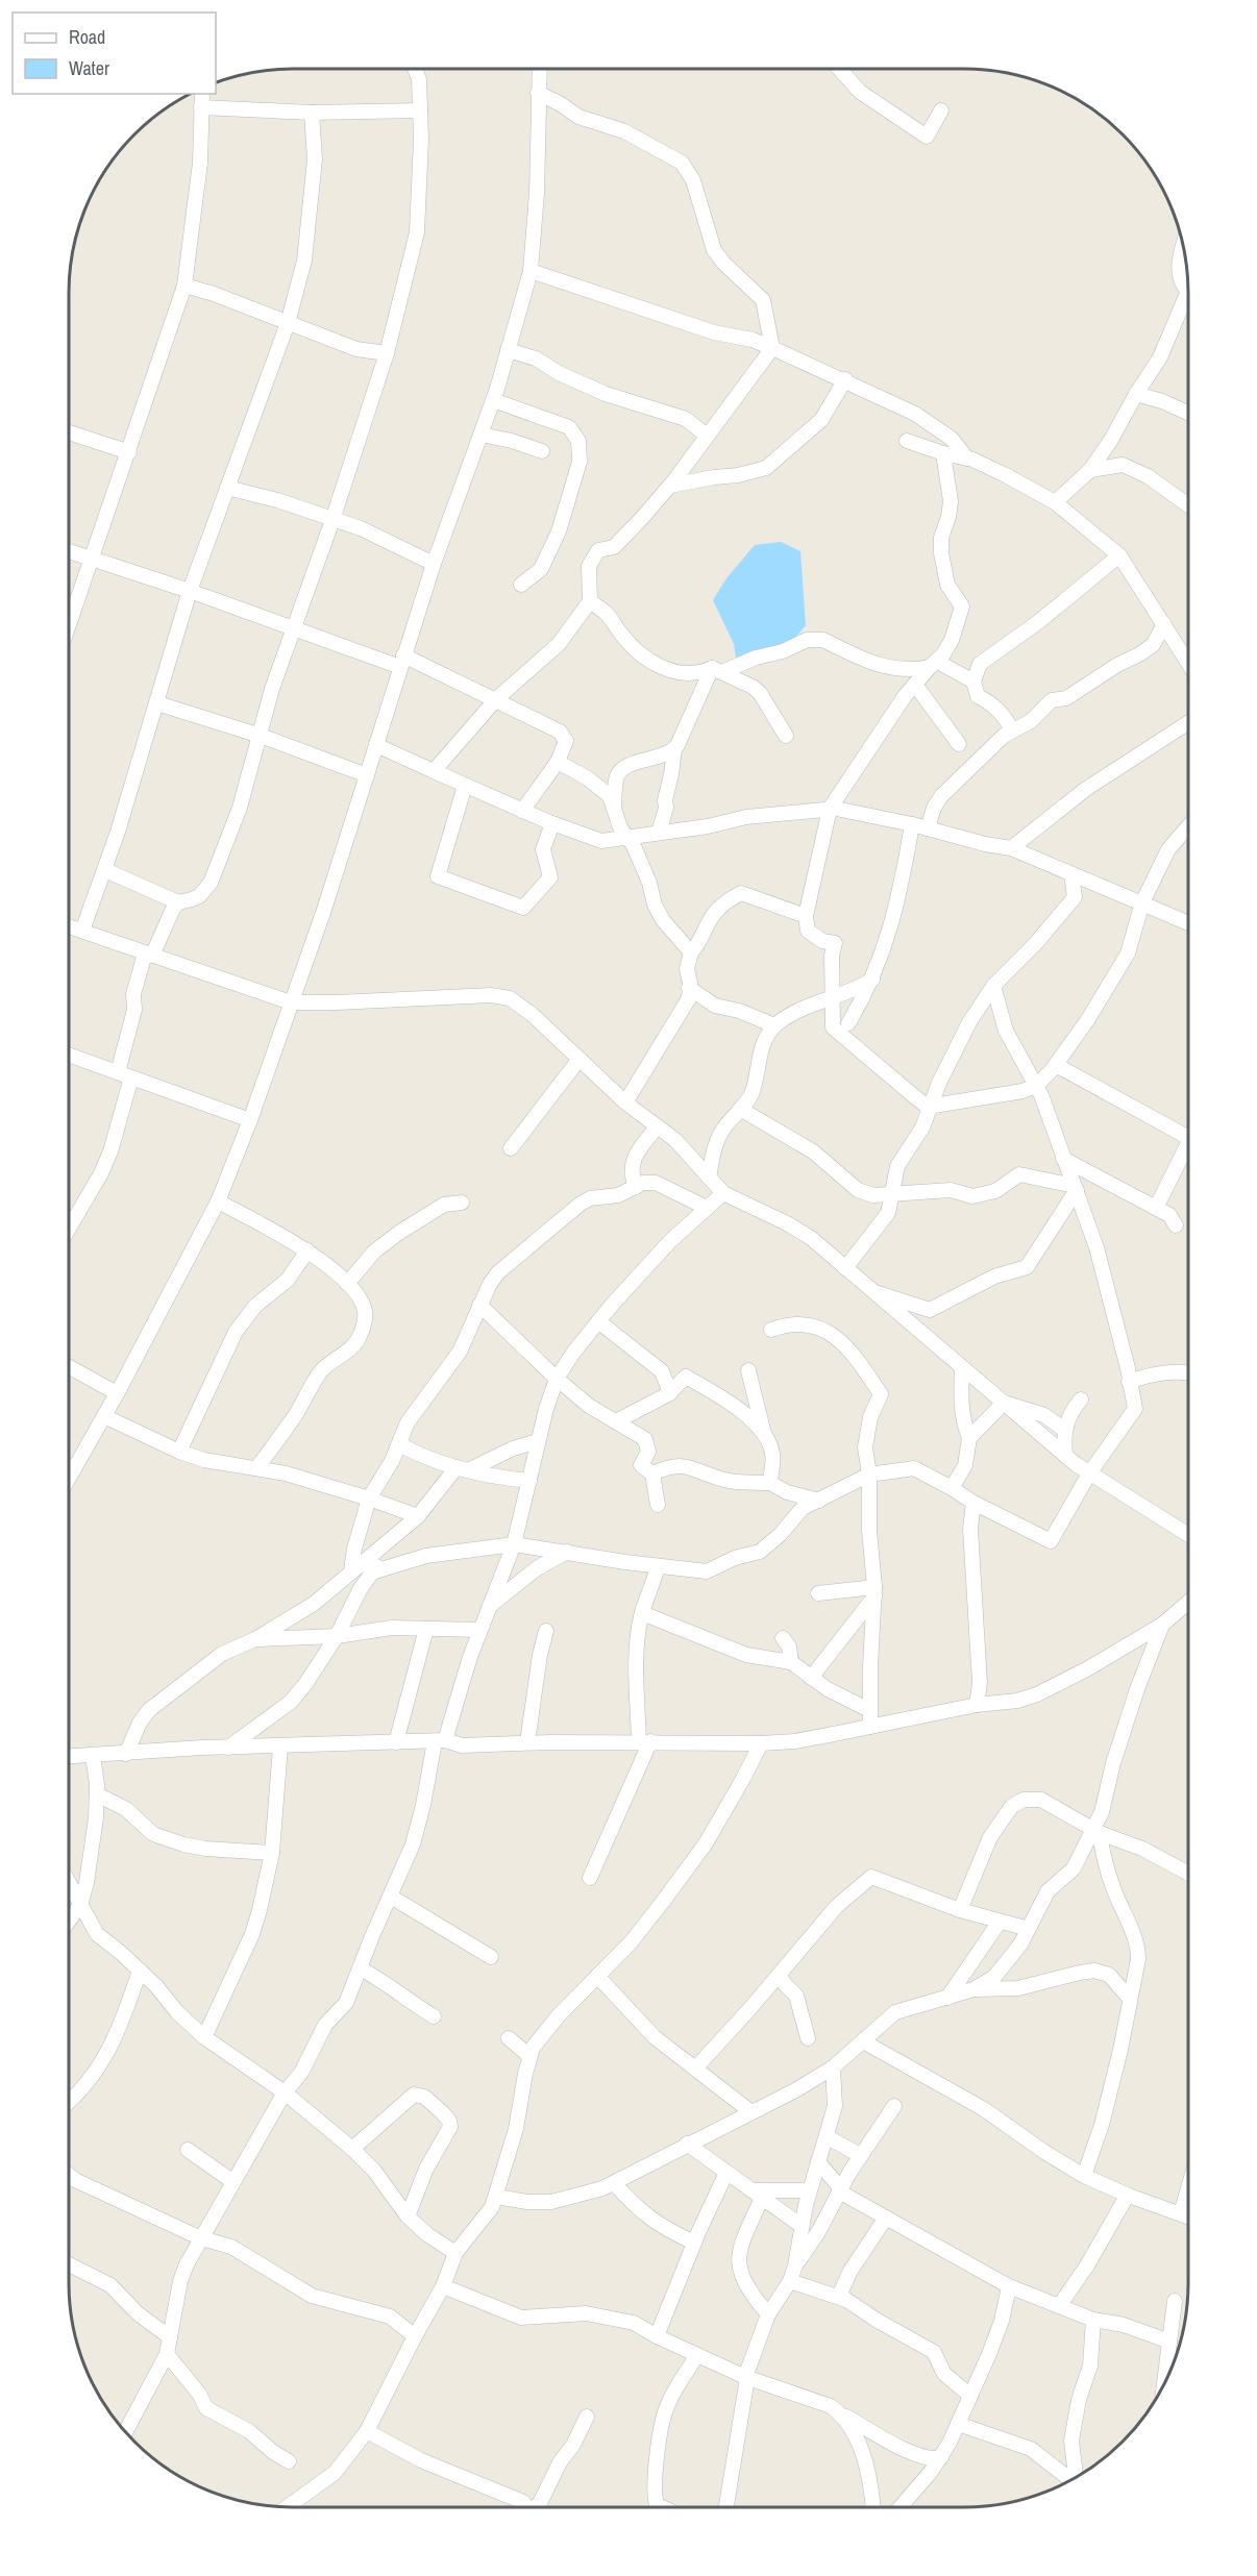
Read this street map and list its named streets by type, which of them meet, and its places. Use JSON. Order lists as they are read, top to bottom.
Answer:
{
  "legend": ["Road", "Water"]
}
